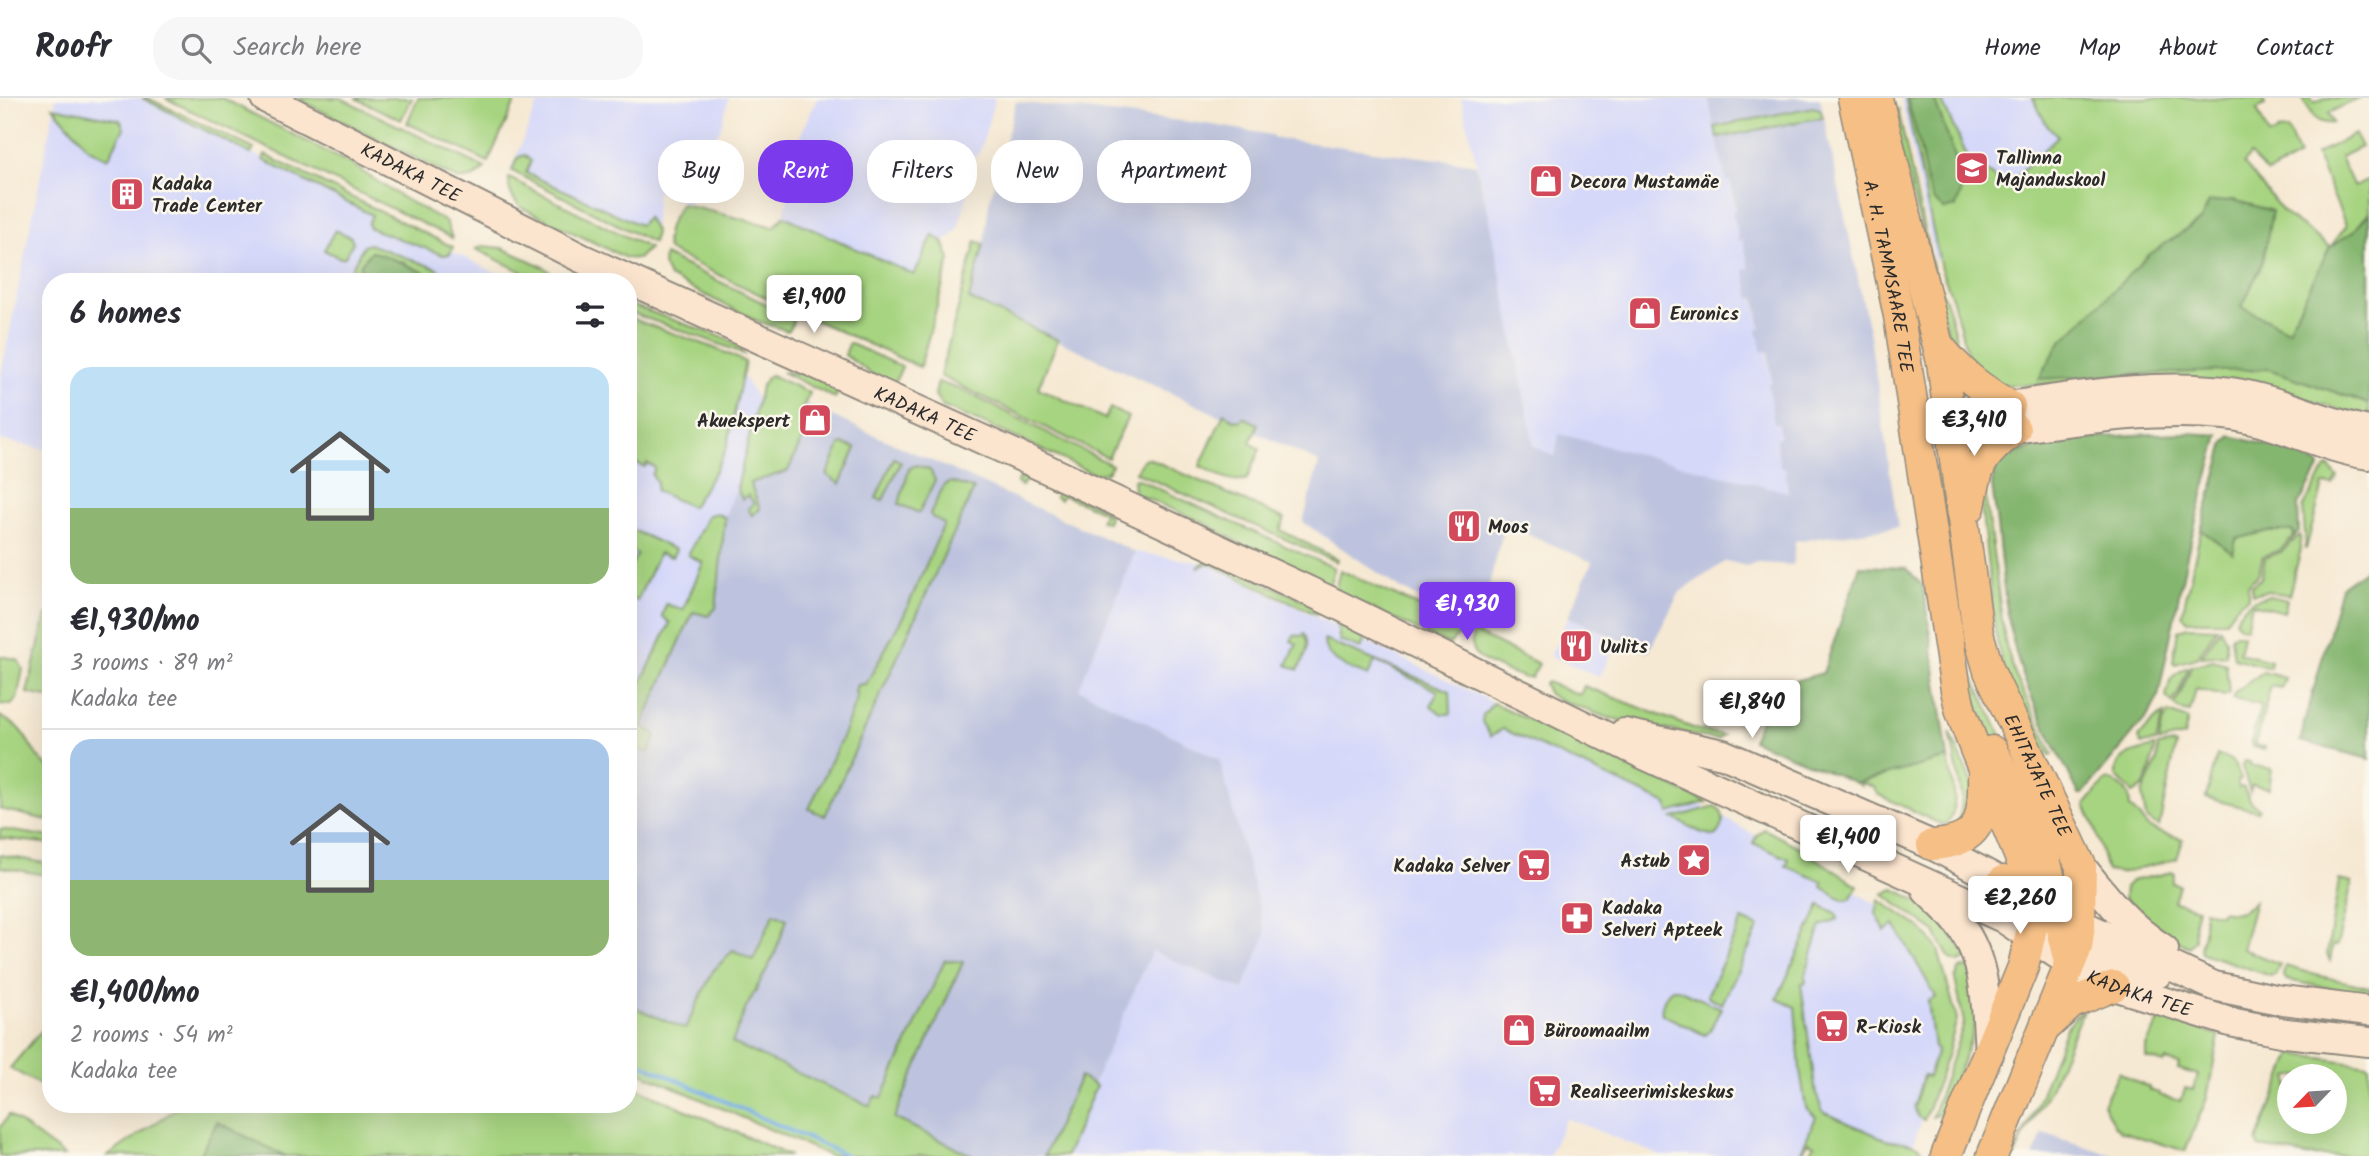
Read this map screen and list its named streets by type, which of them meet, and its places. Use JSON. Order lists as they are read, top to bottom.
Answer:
{
  "streets": {
    "main road": ["KADAKA TEE", "A. H. TAMMSAARE TEE", "EHITAJATE TEE"]
  },
  "crossings": [
    ["KADAKA TEE", "EHITAJATE TEE"],
    ["A. H. TAMMSAARE TEE", "EHITAJATE TEE"]
  ],
  "places": {
    "school or university": ["Tallinna Majanduskool"],
    "shop": [
      "Decora Mustamäe",
      "Euronics",
      "Akuekspert",
      "Büroomaailm"
    ],
    "building": ["Kadaka Trade Center"],
    "restaurant": ["Moos", "Uulits"],
    "place": ["Astub"],
    "supermarket": ["Kadaka Selver", "R-Kiosk", "Realiseerimiskeskus"],
    "pharmacy": ["Kadaka Selveri Apteek"]
  },
  "north": "bottom left",
  "page": {
    "header": "Roofr",
    "search": "Search here",
    "nav": [
      "Home",
      "Map",
      "About",
      "Contact"
    ],
    "chip": [
      "Buy",
      "Rent",
      "Filters",
      "New",
      "Apartment"
    ],
    "heading": "6 homes",
    "price": [
      "€1,900",
      "€3,410",
      "€1,930",
      "€1,840",
      "€1,400",
      "€2,260"
    ],
    "list": [
      {
        "name": "€1,930/mo",
        "note": "3 rooms · 89 m² · Kadaka tee"
      },
      {
        "name": "€1,400/mo",
        "note": "2 rooms · 54 m² · Kadaka tee"
      }
    ]
  }
}
